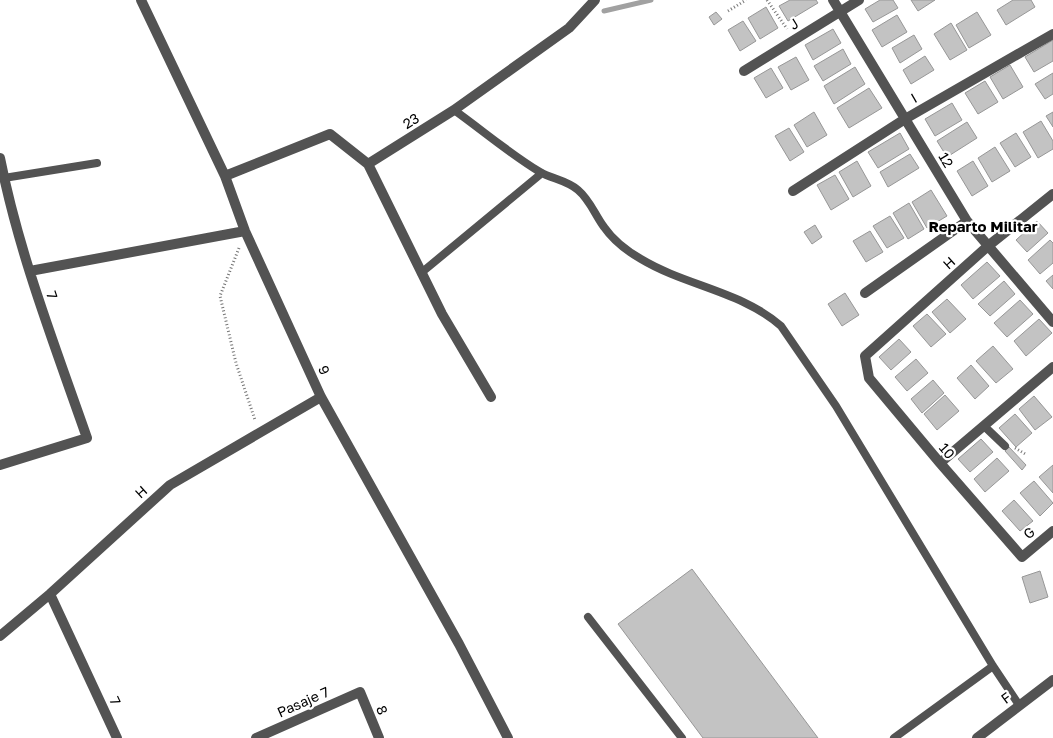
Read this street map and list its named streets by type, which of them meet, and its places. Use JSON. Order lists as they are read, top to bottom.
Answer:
{
  "streets": {
    "street": [
      "J",
      "I",
      "23",
      "12",
      "H",
      "7",
      "9",
      "10",
      "G",
      "F",
      "Pasaje 7",
      "8"
    ]
  },
  "crossings": [
    ["J", "12"],
    ["I", "12"],
    ["12", "H"],
    ["H", "7"],
    ["H", "9"],
    ["H", "10"],
    ["10", "G"],
    ["Pasaje 7", "8"]
  ],
  "districts": ["Reparto Militar"]
}
